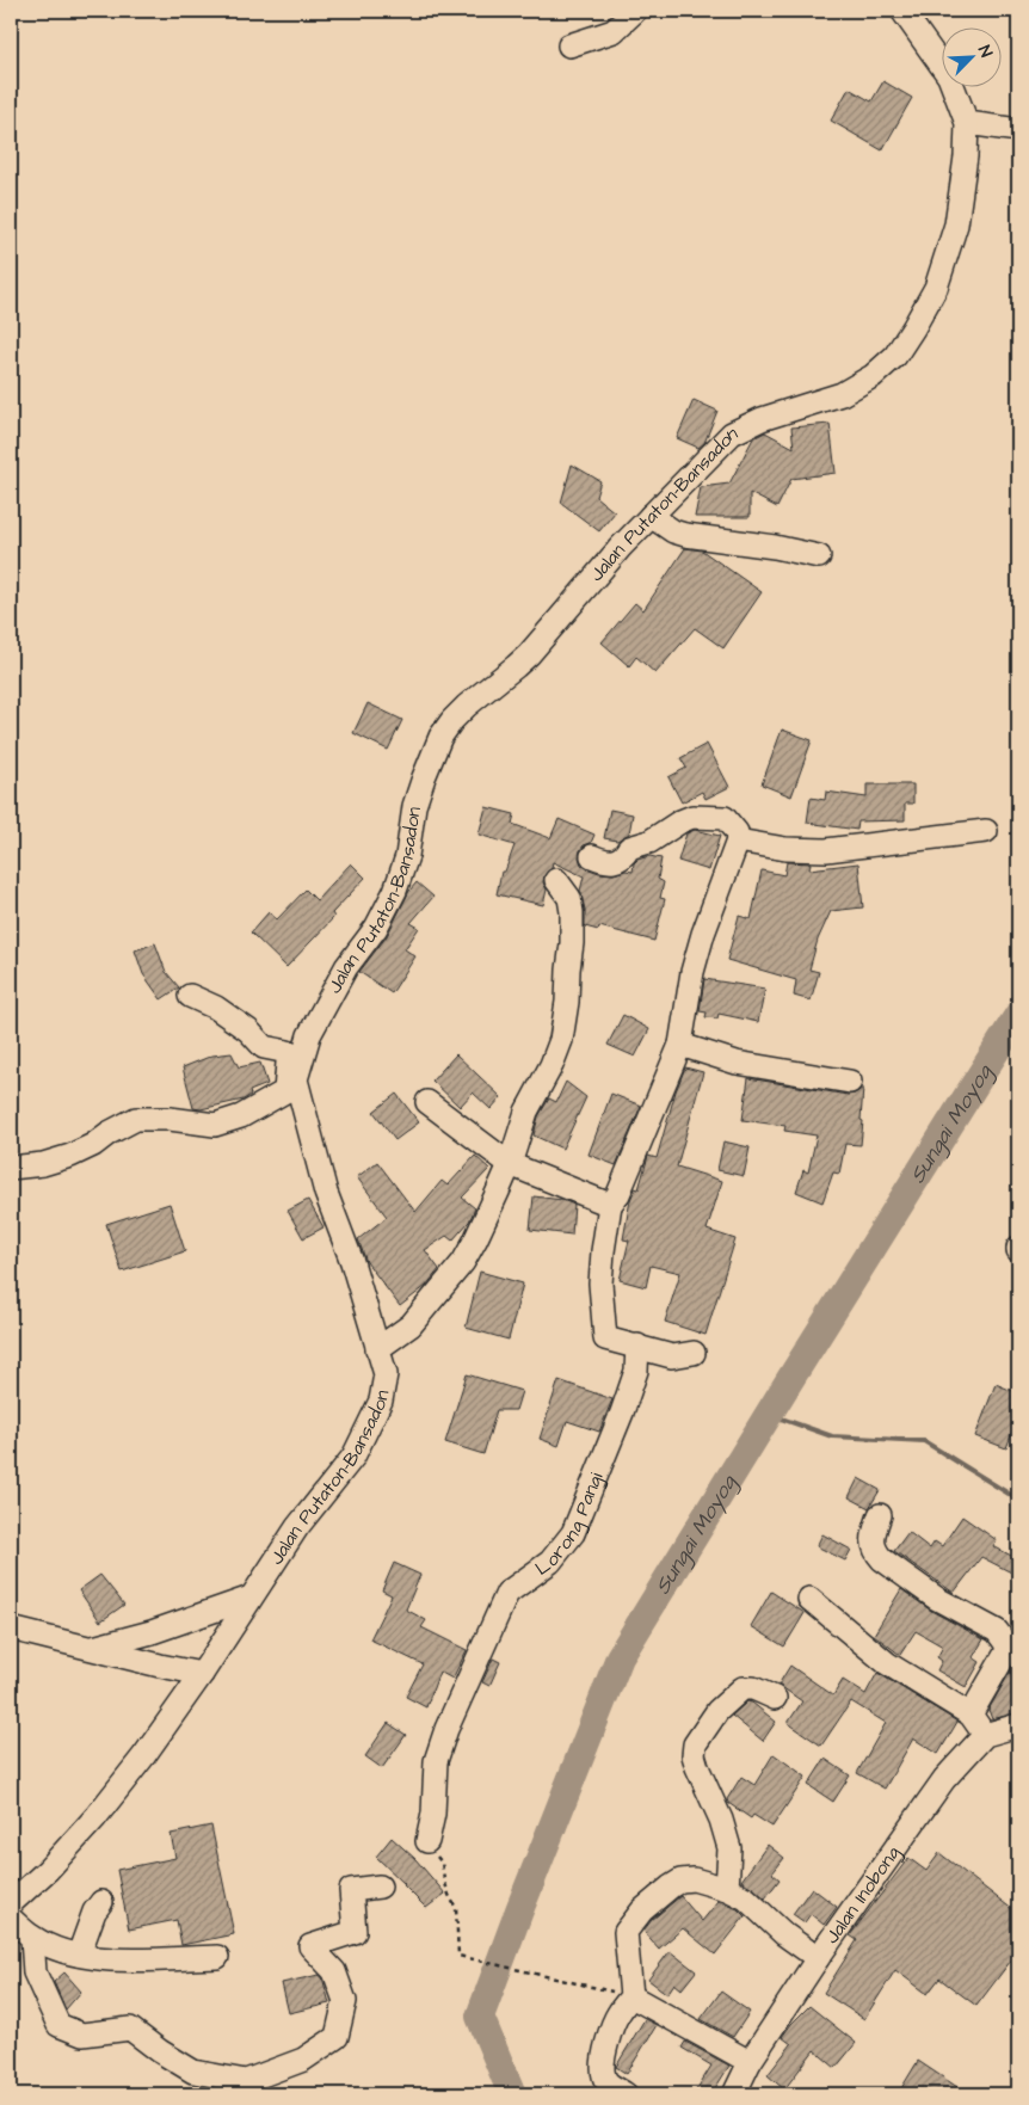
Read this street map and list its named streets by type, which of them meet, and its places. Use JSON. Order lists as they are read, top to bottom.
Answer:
{
  "streets": {
    "street": ["Jalan Putaton-Bansadon", "Lorong Pangi", "Jalan Inobong"]
  },
  "water": ["Sungai Moyog"],
  "north": "top right"
}
